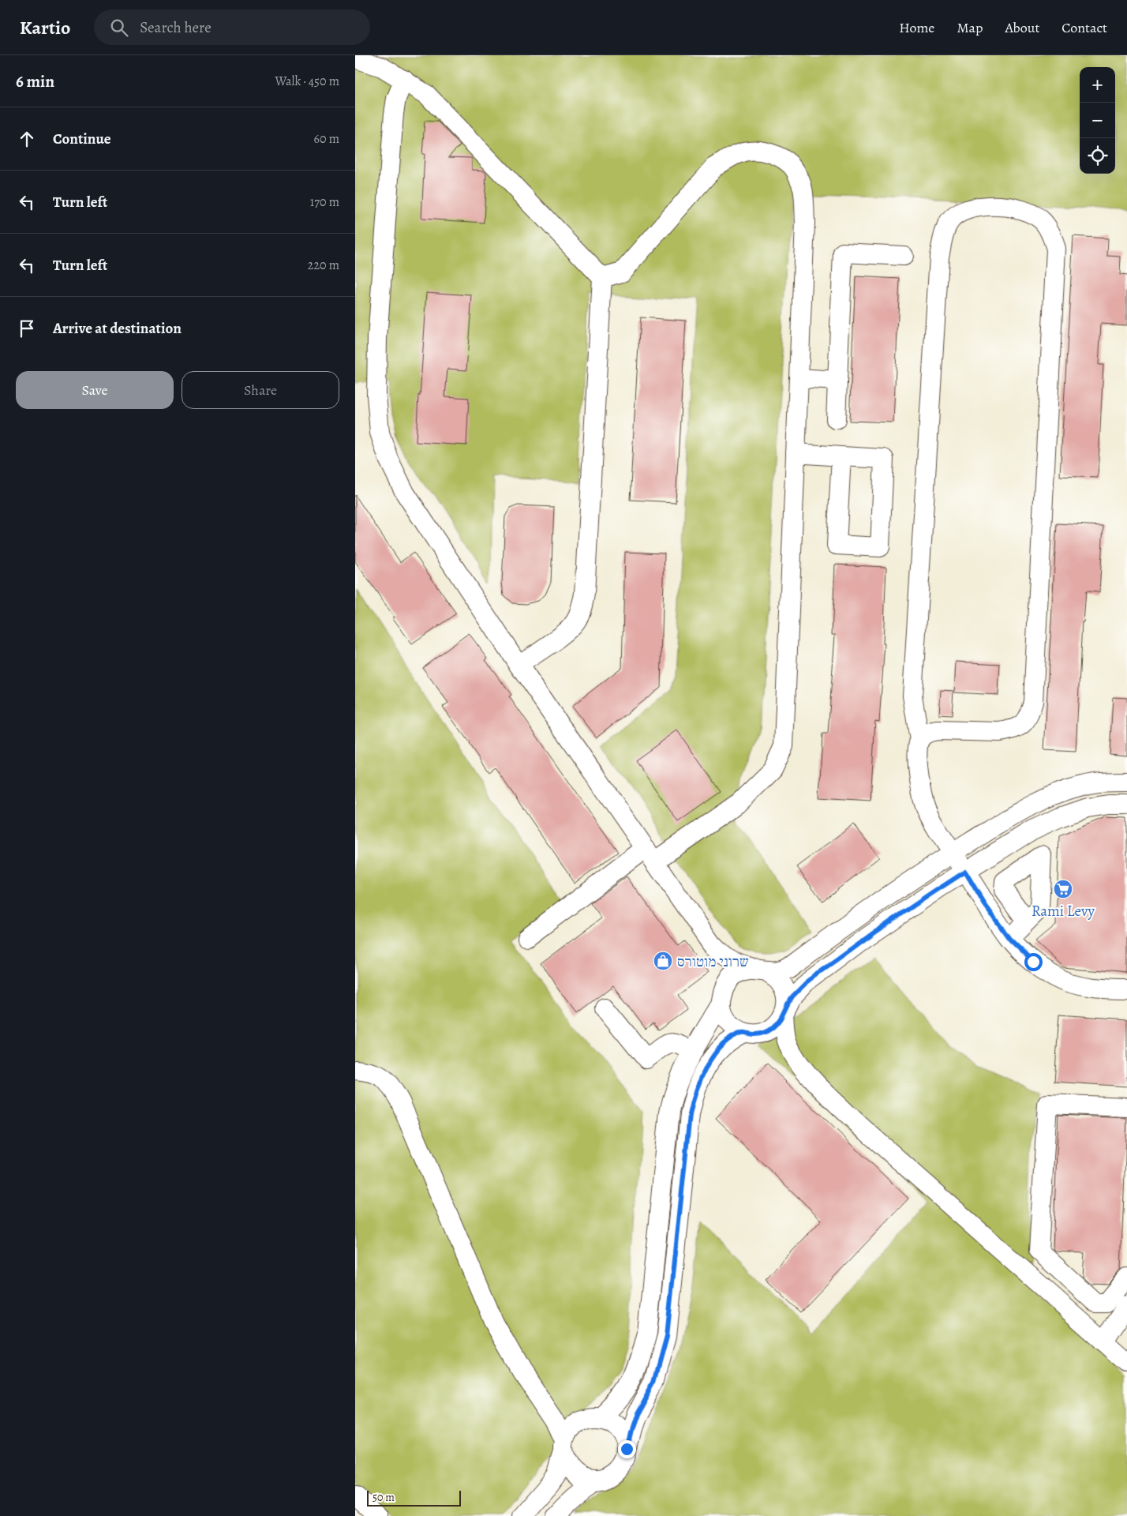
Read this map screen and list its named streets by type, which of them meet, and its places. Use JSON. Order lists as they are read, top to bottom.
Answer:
{
  "places": {
    "supermarket": ["Rami Levy"],
    "shop": ["שרוני מוטורס"]
  },
  "scale_bar": "50 m",
  "page": {
    "header": "Kartio",
    "search": "Search here",
    "nav": [
      "Home",
      "Map",
      "About",
      "Contact"
    ],
    "heading": ["6 min", "Walk · 450 m"],
    "map_buttons": ["+", "−"],
    "list": [
      ["Continue", "60 m"],
      ["Turn left", "170 m"],
      ["Turn left", "220 m"],
      "Arrive at destination"
    ],
    "buttons": ["Save", "Share"],
    "scale": "50 m"
  }
}
